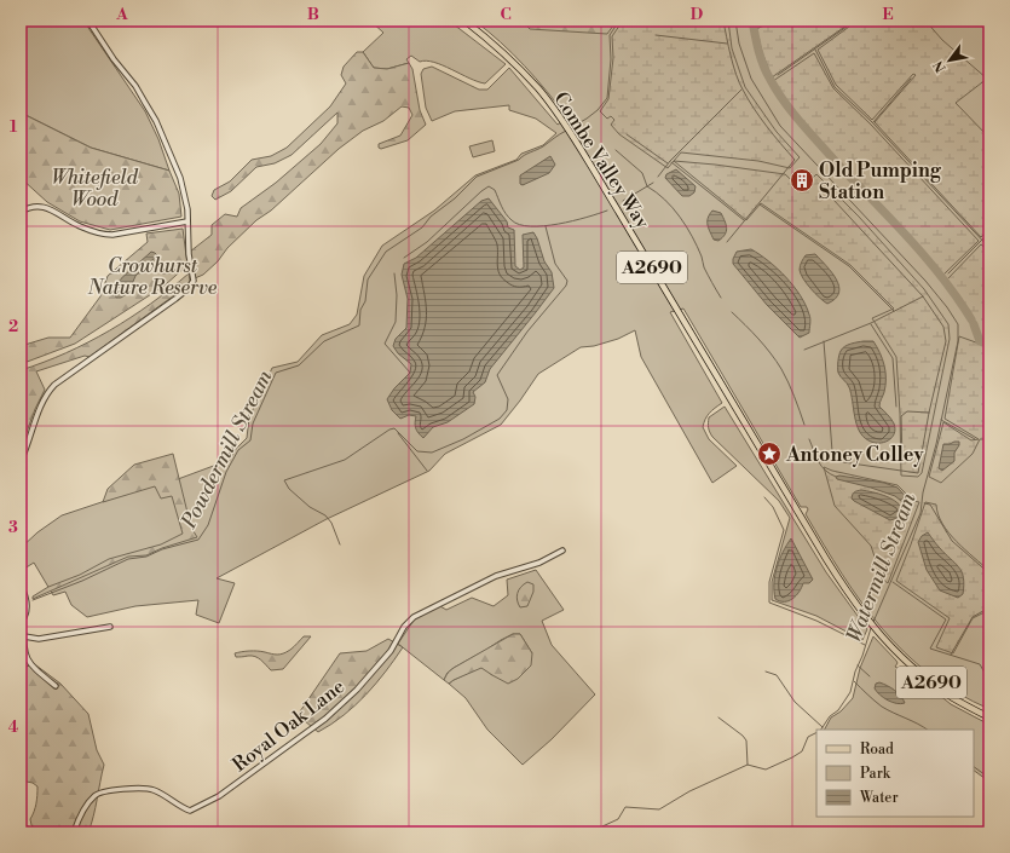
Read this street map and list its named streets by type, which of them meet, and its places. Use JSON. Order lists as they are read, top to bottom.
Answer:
{
  "streets": {
    "main road": ["Combe Valley Way", "A2690"],
    "street": ["Royal Oak Lane"]
  },
  "water": ["Powdermill Stream", "Watermill Stream"],
  "parks": ["Whitefield Wood", "Crowhurst Nature Reserve"],
  "places": {
    "building": ["Old Pumping Station"],
    "place": ["Antoney Colley"]
  },
  "legend": ["Road", "Park", "Water"],
  "north": "bottom left",
  "grid": {
    "columns": [
      "A",
      "B",
      "C",
      "D",
      "E"
    ],
    "rows": [
      "1",
      "2",
      "3",
      "4"
    ]
  }
}
